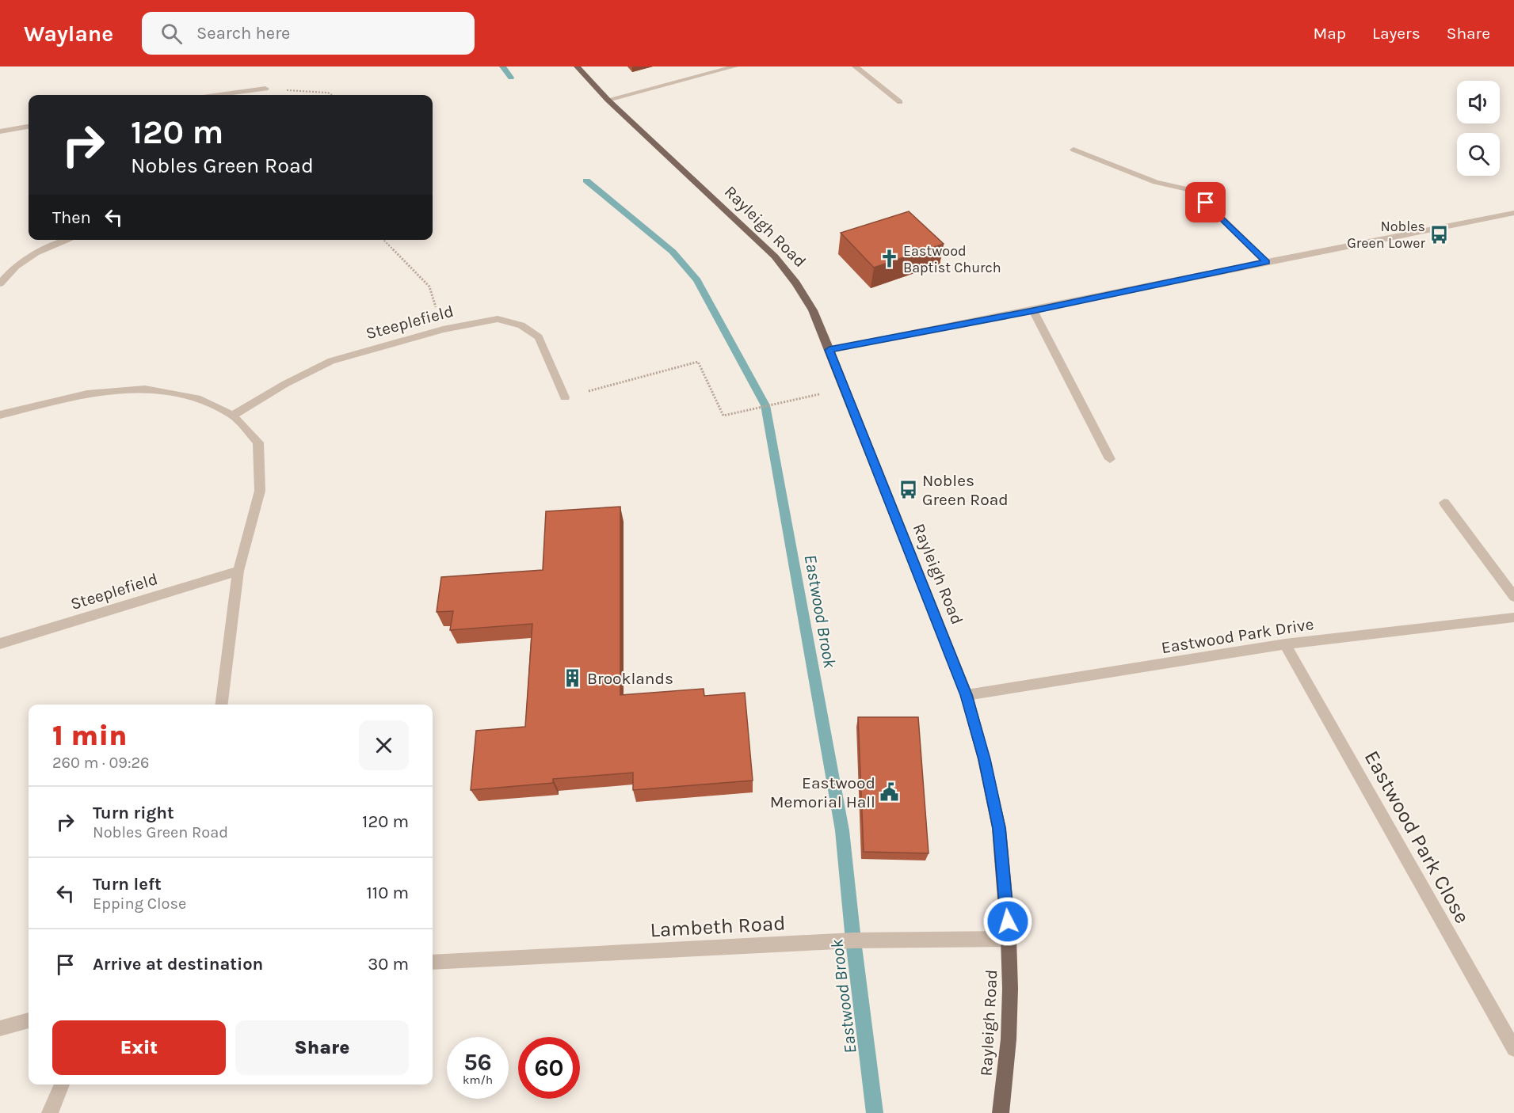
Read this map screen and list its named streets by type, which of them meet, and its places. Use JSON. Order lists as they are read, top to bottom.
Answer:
{
  "streets": {
    "main road": ["Rayleigh Road"],
    "street": [
      "Steeplefield",
      "Eastwood Park Drive",
      "Eastwood Park Close",
      "Lambeth Road"
    ]
  },
  "crossings": [
    ["Rayleigh Road", "Eastwood Park Drive"],
    ["Rayleigh Road", "Lambeth Road"],
    ["Eastwood Park Drive", "Eastwood Park Close"]
  ],
  "water": ["Eastwood Brook"],
  "places": {
    "bus stop": ["Nobles Green Lower", "Nobles Green Road"],
    "church": ["Eastwood Baptist Church"],
    "building": ["Brooklands"],
    "public building": ["Eastwood Memorial Hall"]
  },
  "page": {
    "header": "Waylane",
    "search": "Search here",
    "nav": ["Map", "Layers", "Share"],
    "turn": ["120 m", "Nobles Green Road"],
    "then": "Then",
    "heading": ["1 min", "260 m · 09:26"],
    "list": [
      {
        "name": "Turn right",
        "note": "Nobles Green Road",
        "value": "120 m"
      },
      {
        "name": "Turn left",
        "note": "Epping Close",
        "value": "110 m"
      },
      {
        "name": "Arrive at destination",
        "value": "30 m"
      }
    ],
    "buttons": ["Exit", "Share"],
    "speed": "56 km/h",
    "limit": "60"
  }
}
